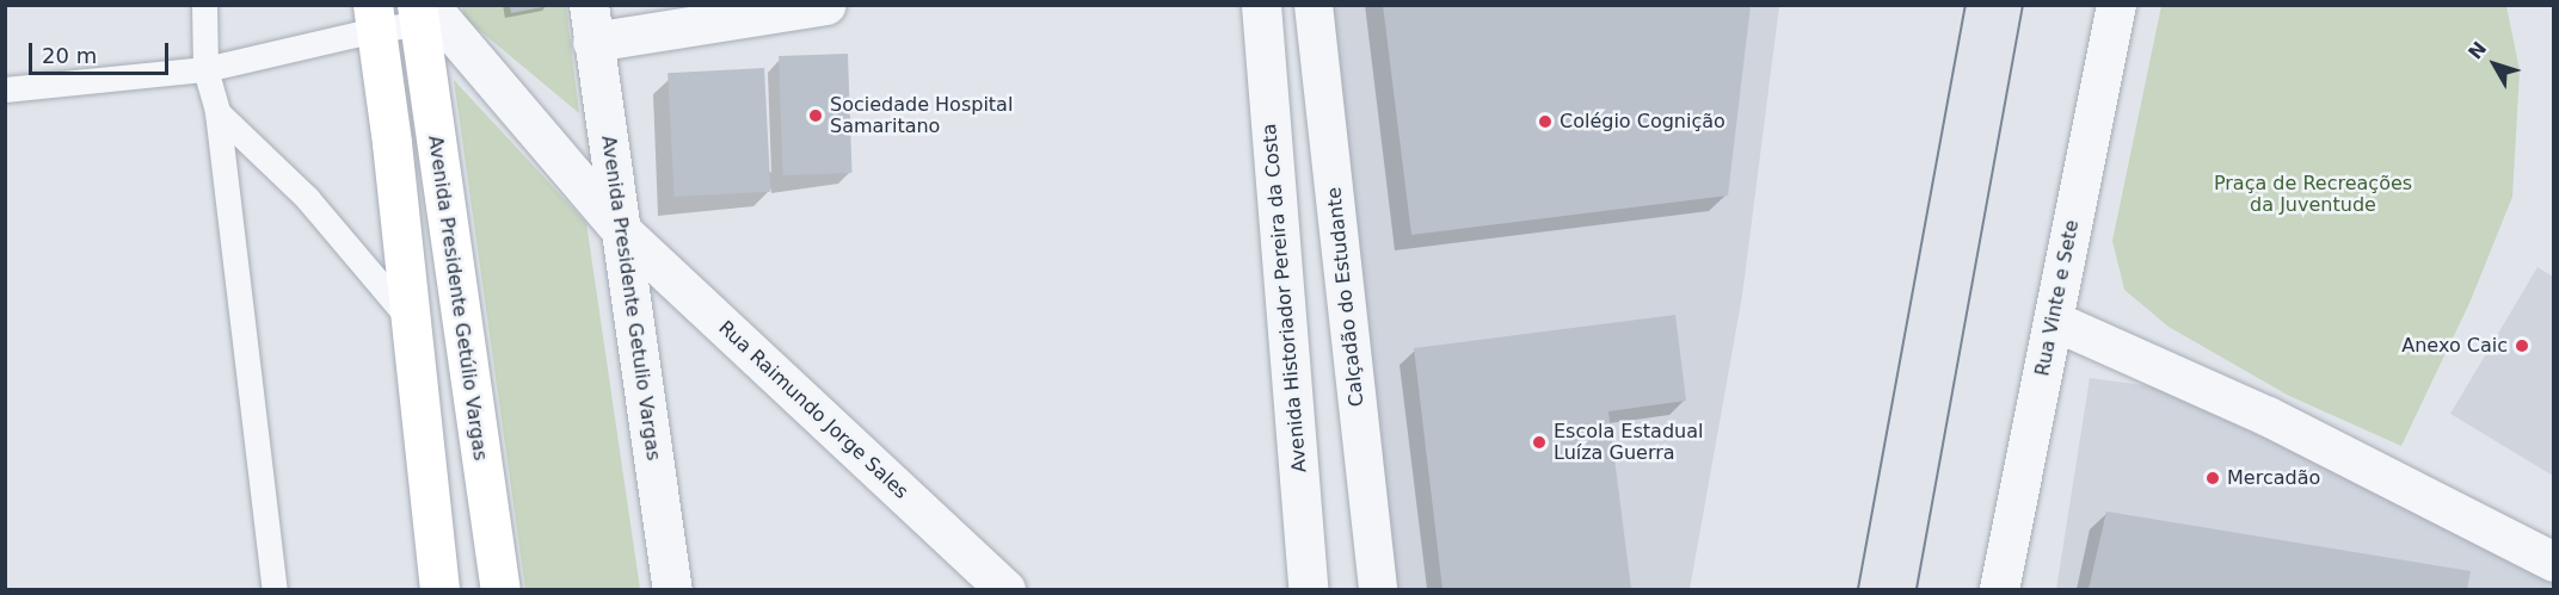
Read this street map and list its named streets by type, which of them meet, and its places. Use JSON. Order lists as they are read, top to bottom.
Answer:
{
  "streets": {
    "main road": ["Avenida Presidente Getúlio Vargas"],
    "street": [
      "Calçadão do Estudante",
      "Avenida Presidente Getulio Vargas",
      "Avenida Historiador Pereira da Costa",
      "Rua Vinte e Sete",
      "Rua Raimundo Jorge Sales"
    ]
  },
  "crossings": [
    ["Avenida Presidente Getúlio Vargas", "Rua Raimundo Jorge Sales"],
    ["Avenida Presidente Getulio Vargas", "Rua Raimundo Jorge Sales"]
  ],
  "parks": ["Praça de Recreações da Juventude"],
  "places": [
    "Sociedade Hospital Samaritano",
    "Colégio Cognição",
    "Anexo Caic",
    "Escola Estadual Luíza Guerra",
    "Mercadão"
  ],
  "scale_bar": "20 m",
  "north": "top left"
}
